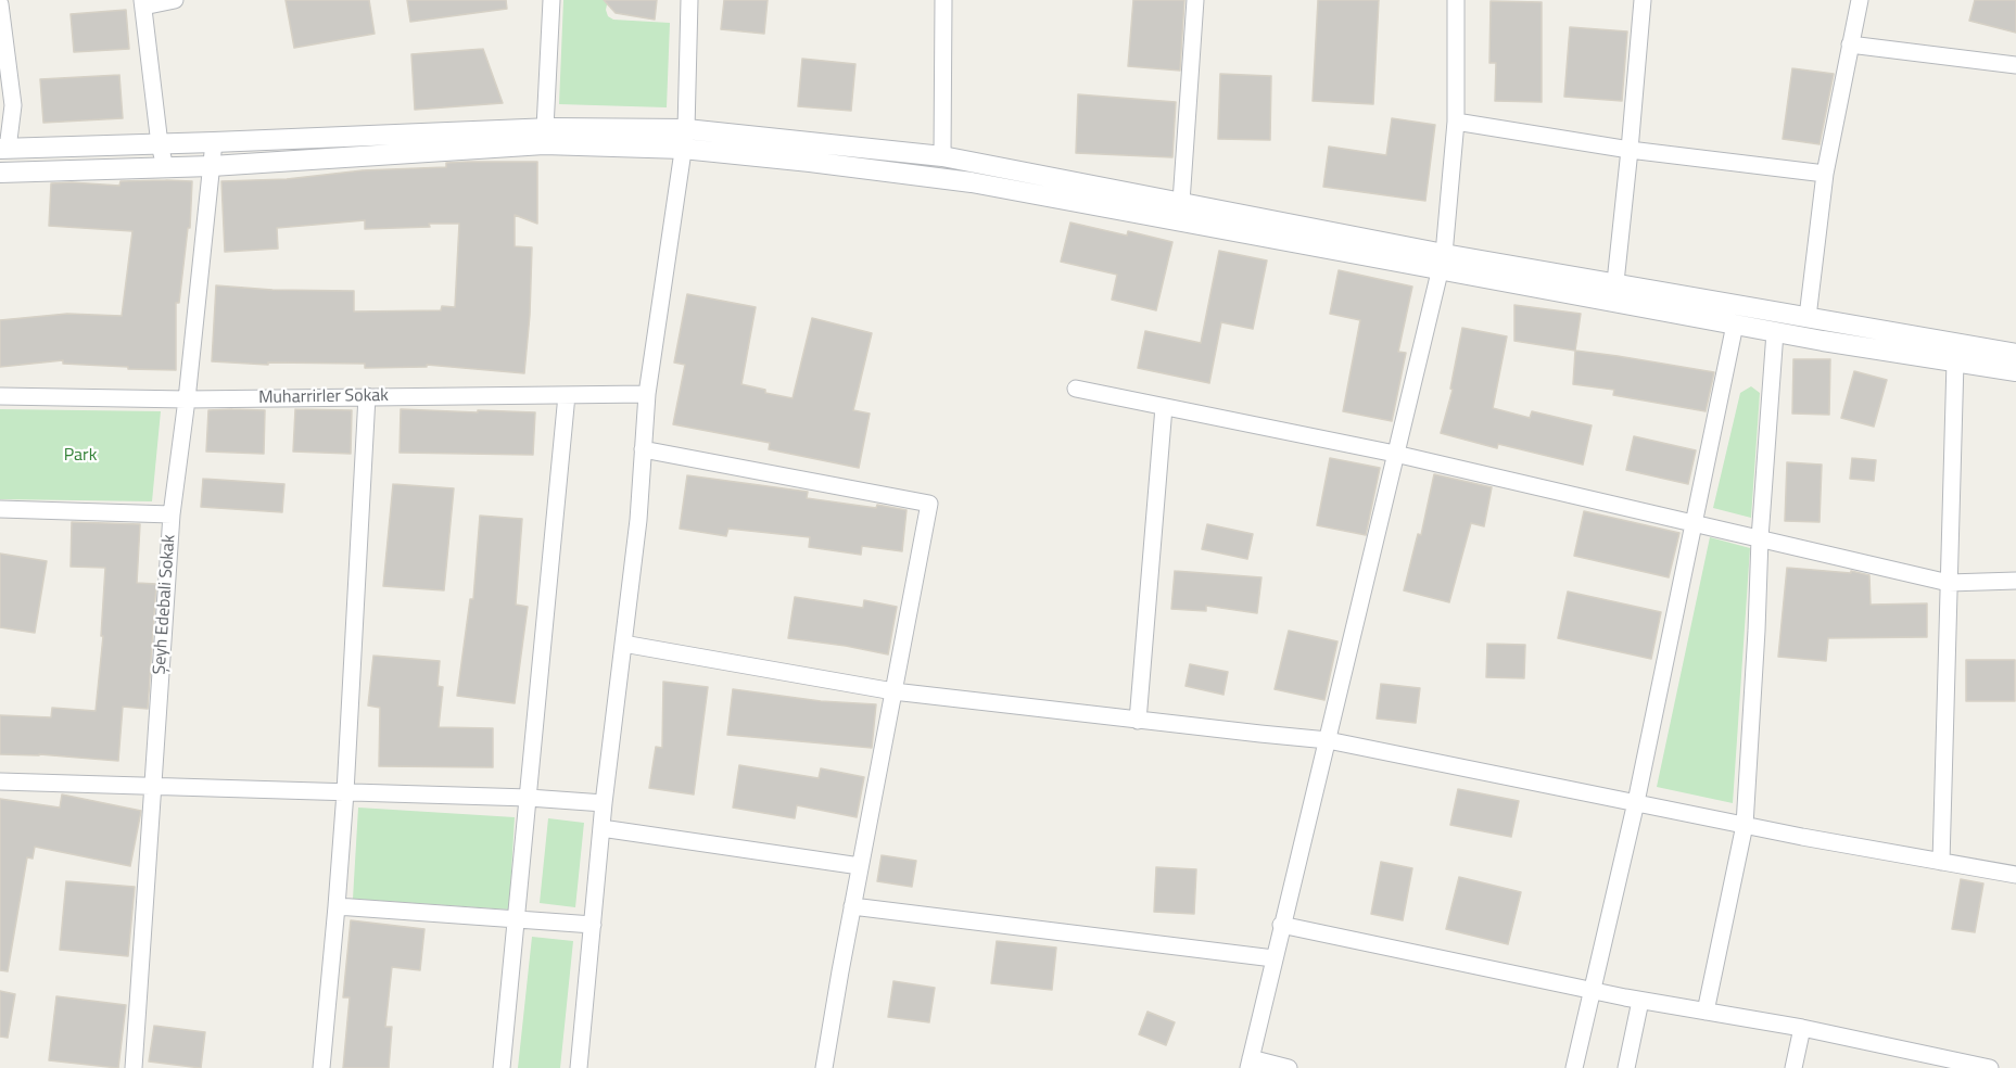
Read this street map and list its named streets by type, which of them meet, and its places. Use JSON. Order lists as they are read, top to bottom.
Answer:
{
  "streets": {
    "street": ["Muharrirler Sokak", "Şeyh Edebali Sokak"]
  },
  "crossings": [
    ["Muharrirler Sokak", "Şeyh Edebali Sokak"]
  ],
  "parks": ["Park"]
}
